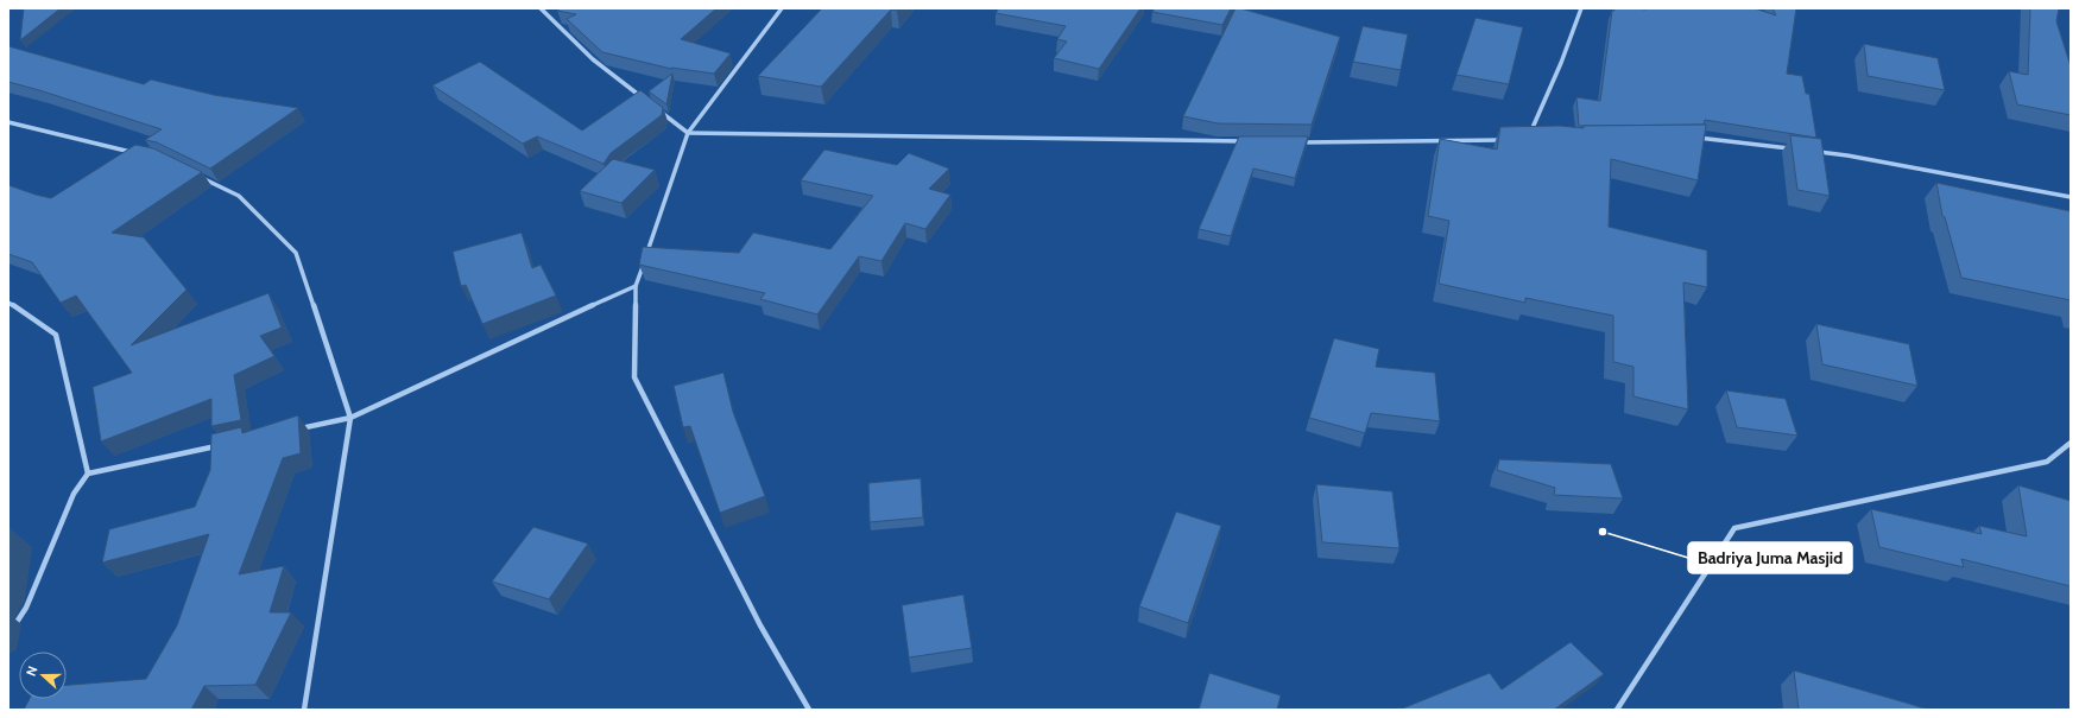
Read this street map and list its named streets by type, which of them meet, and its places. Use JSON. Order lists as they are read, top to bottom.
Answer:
{
  "places": ["Badriya Juma Masjid"],
  "north": "left"
}
